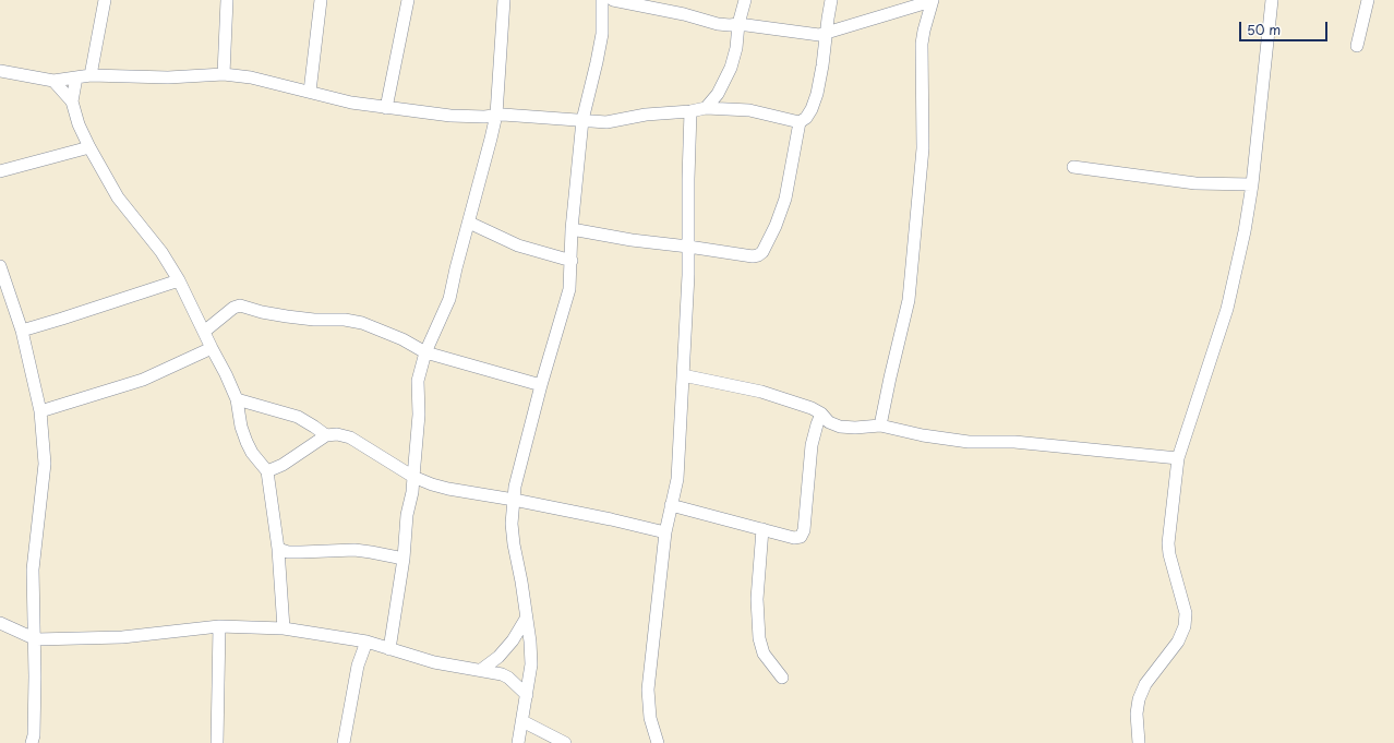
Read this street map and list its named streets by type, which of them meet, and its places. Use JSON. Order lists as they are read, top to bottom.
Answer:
{
  "scale_bar": "50 m"
}
